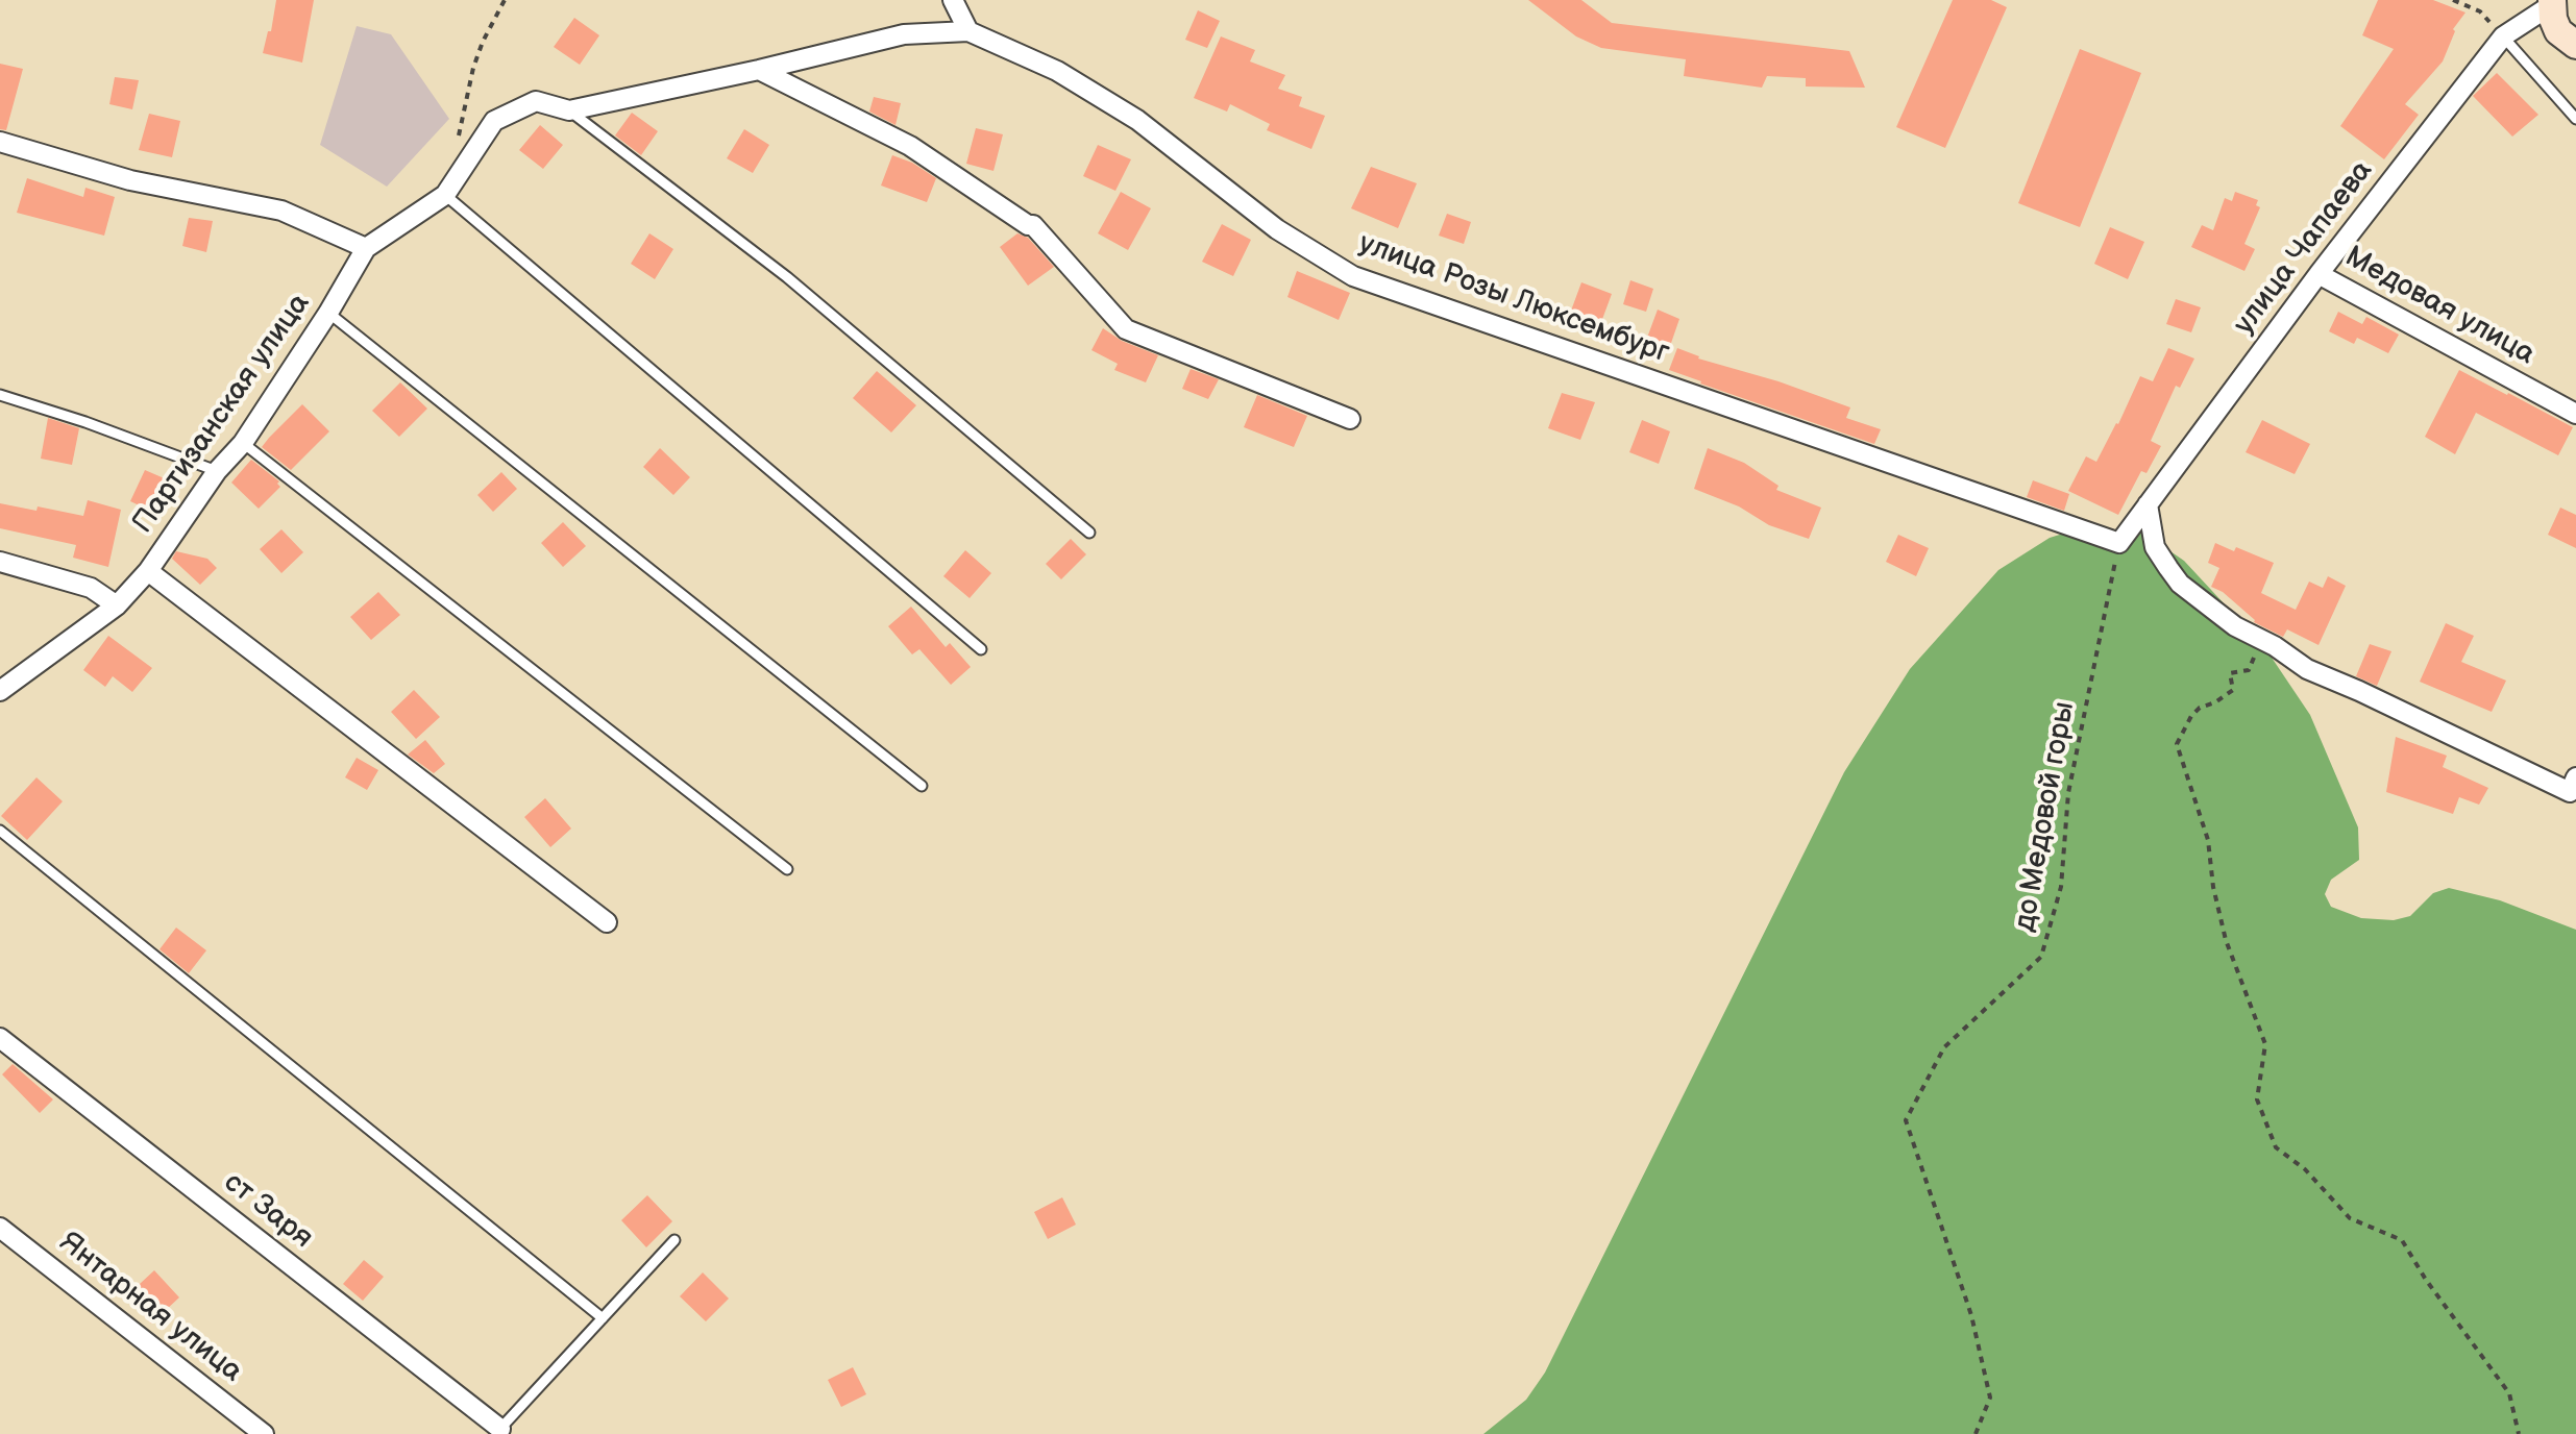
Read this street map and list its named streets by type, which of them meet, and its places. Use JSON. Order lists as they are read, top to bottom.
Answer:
{
  "streets": {
    "street": [
      "улица Чапаева",
      "улица Розы Люксембург",
      "Медовая улица",
      "Партизанская улица",
      "ст Заря",
      "Янтарная улица"
    ],
    "path": ["до Медовой горы"]
  },
  "crossings": [
    ["улица Чапаева", "улица Розы Люксембург"],
    ["улица Чапаева", "Медовая улица"],
    ["улица Чапаева", "до Медовой горы"],
    ["улица Розы Люксембург", "Партизанская улица"],
    ["улица Розы Люксембург", "до Медовой горы"]
  ]
}
